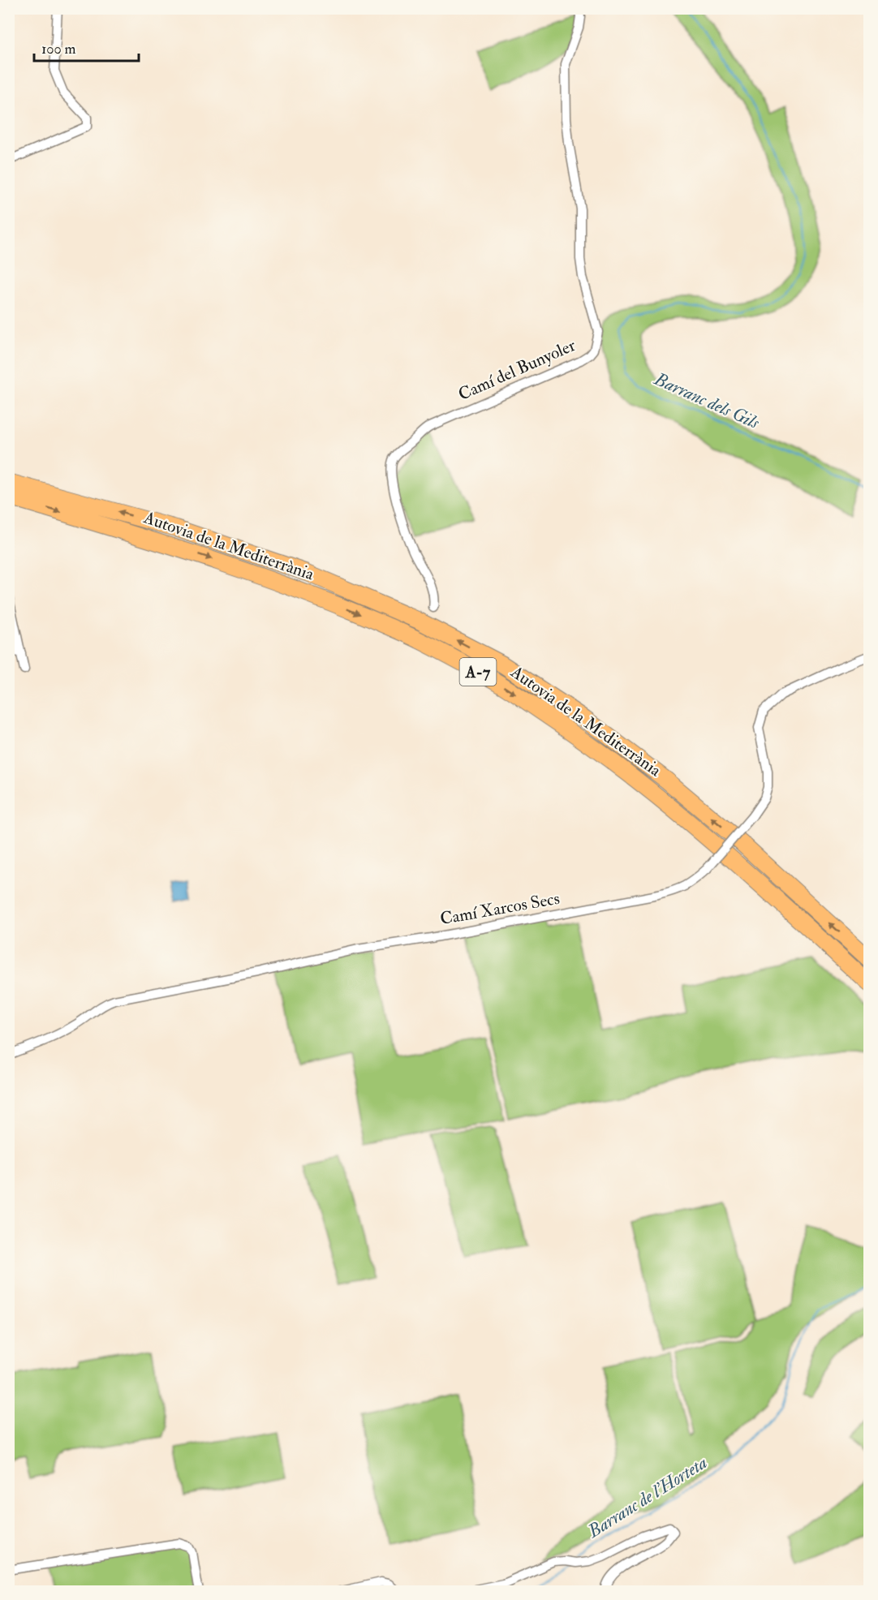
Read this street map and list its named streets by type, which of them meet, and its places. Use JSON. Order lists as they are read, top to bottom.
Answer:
{
  "streets": {
    "highway": ["Autovia de la Mediterrània", "A-7"],
    "street": ["Camí del Bunyoler", "Camí Xarcos Secs"]
  },
  "water": ["Barranc dels Gils", "Barranc de l'Horteta"],
  "scale_bar": "100 m"
}
